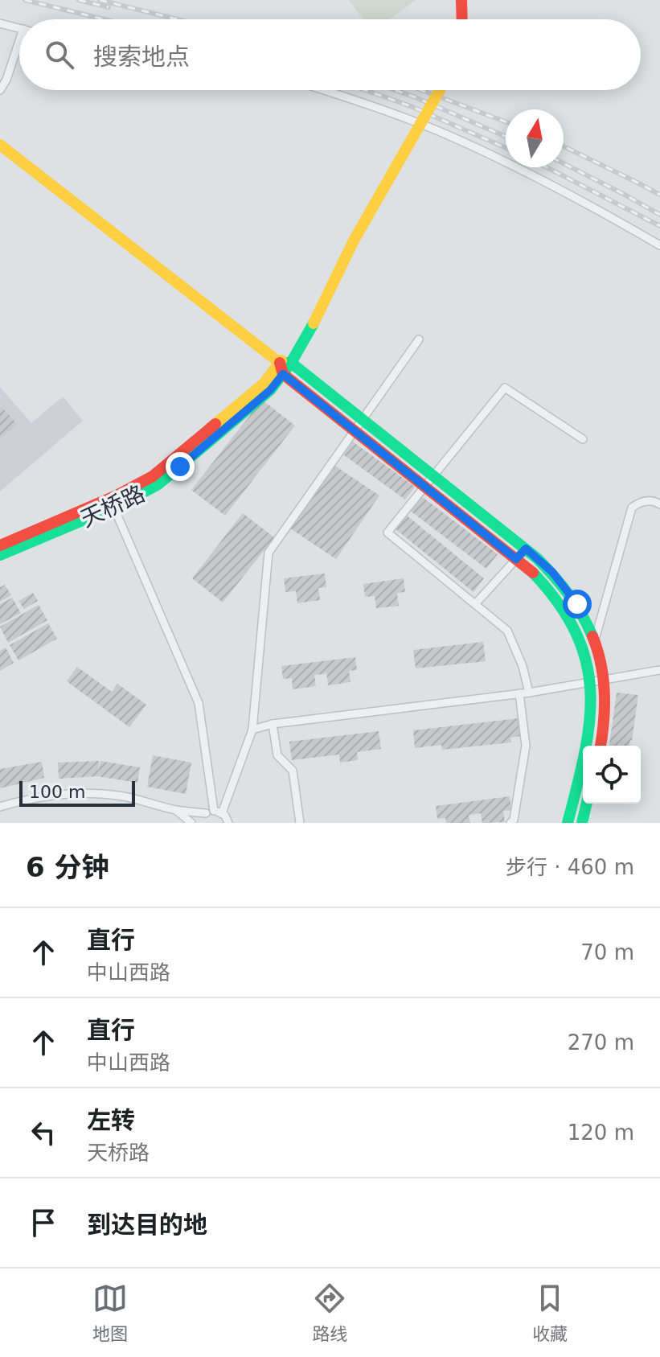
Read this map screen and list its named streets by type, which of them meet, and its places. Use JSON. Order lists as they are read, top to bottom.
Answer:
{
  "streets": {
    "main road": ["天桥路"]
  },
  "scale_bar": "100 m",
  "north": "top",
  "page": {
    "search": "搜索地点",
    "scale": "100 m",
    "heading": ["6 分钟", "步行 · 460 m"],
    "list": [
      ["直行", "中山西路", "70 m"],
      ["直行", "中山西路", "270 m"],
      ["左转", "天桥路", "120 m"],
      "到达目的地"
    ],
    "nav": ["地图", "路线", "收藏"]
  }
}
